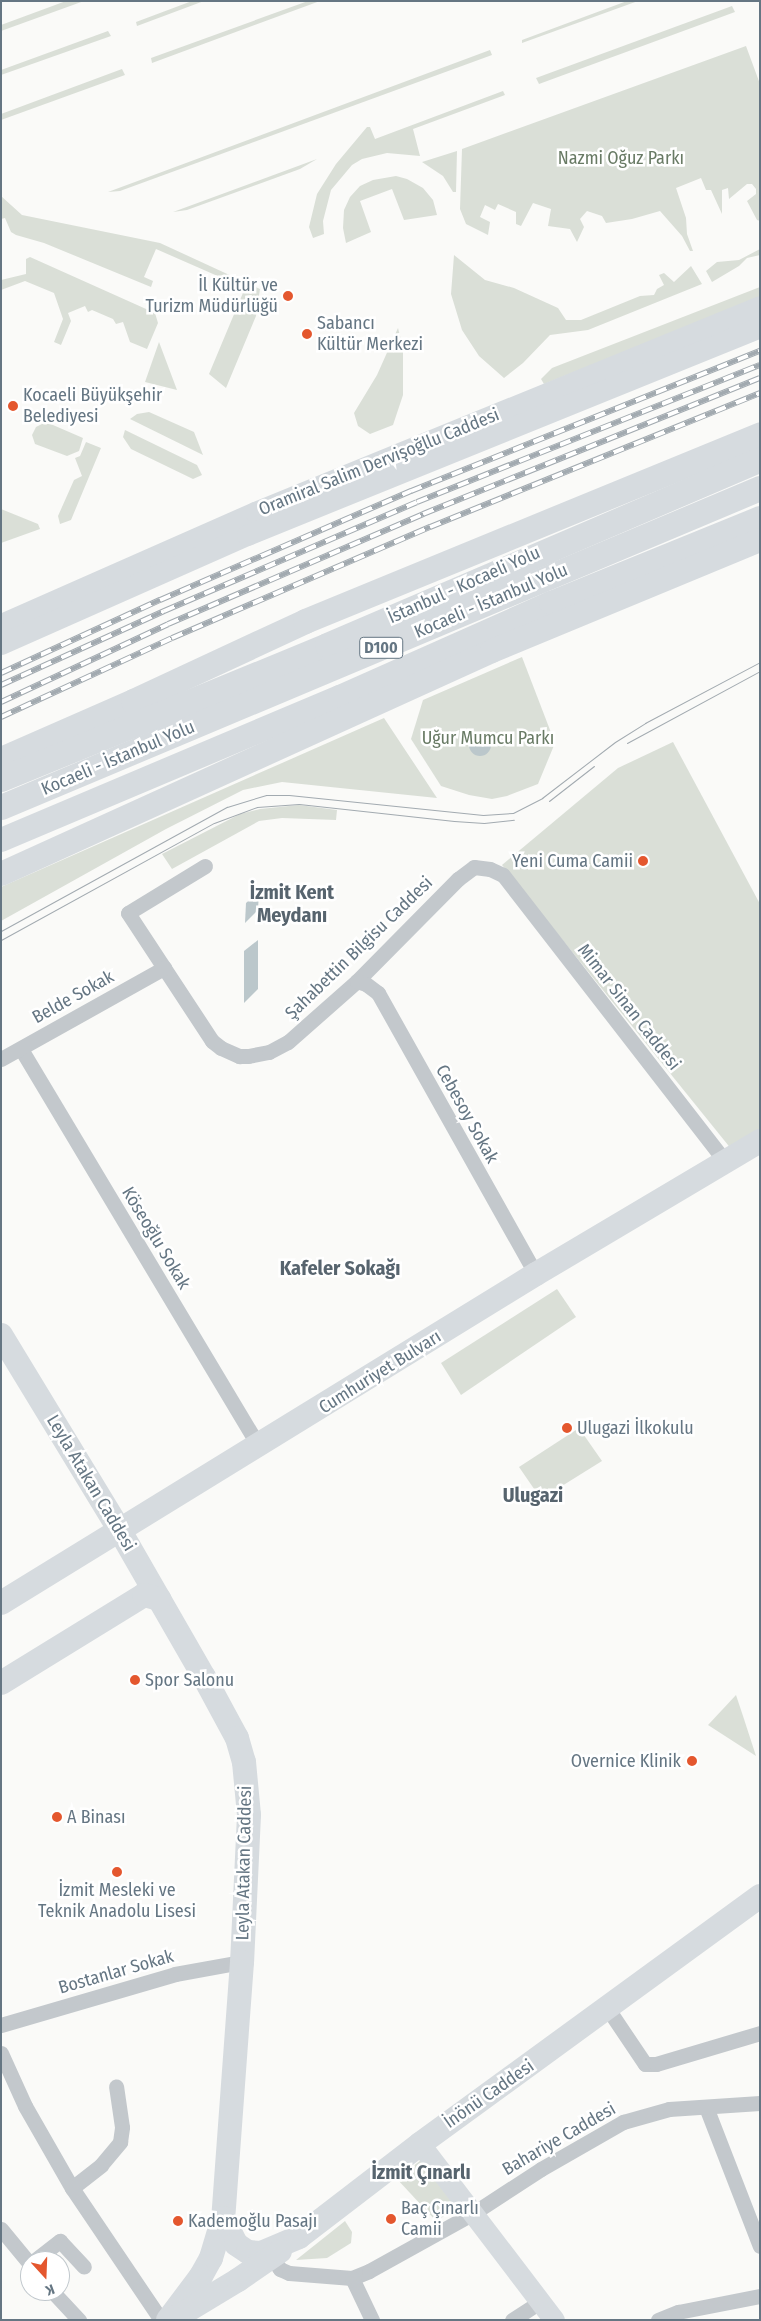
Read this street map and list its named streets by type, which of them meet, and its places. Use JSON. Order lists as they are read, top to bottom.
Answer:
{
  "streets": {
    "highway": ["İstanbul - Kocaeli Yolu", "Kocaeli - İstanbul Yolu", "D100"],
    "main road": [
      "Oramiral Salim Dervişoğllu Caddesi",
      "Cumhuriyet Bulvarı",
      "Leyla Atakan Caddesi",
      "İnönü Caddesi"
    ],
    "street": [
      "Şahabettin Bilgisu Caddesi",
      "Belde Sokak",
      "Mimar Sinan Caddesi",
      "Cebesoy Sokak",
      "Köseoğlu Sokak",
      "Bostanlar Sokak",
      "Bahariye Caddesi"
    ]
  },
  "crossings": [
    ["Şahabettin Bilgisu Caddesi", "Belde Sokak"],
    ["Şahabettin Bilgisu Caddesi", "Mimar Sinan Caddesi"],
    ["Şahabettin Bilgisu Caddesi", "Cebesoy Sokak"],
    ["Belde Sokak", "Köseoğlu Sokak"],
    ["Mimar Sinan Caddesi", "Cumhuriyet Bulvarı"],
    ["Cebesoy Sokak", "Cumhuriyet Bulvarı"],
    ["Köseoğlu Sokak", "Cumhuriyet Bulvarı"],
    ["Cumhuriyet Bulvarı", "Leyla Atakan Caddesi"],
    ["Leyla Atakan Caddesi", "Bostanlar Sokak"],
    ["Leyla Atakan Caddesi", "İnönü Caddesi"]
  ],
  "districts": [
    "İzmit Kent Meydanı",
    "Kafeler Sokağı",
    "Ulugazi",
    "İzmit Çınarlı"
  ],
  "parks": ["Nazmi Oğuz Parkı", "Uğur Mumcu Parkı"],
  "places": [
    "İl Kültür ve Turizm Müdürlüğü",
    "Sabancı Kültür Merkezi",
    "Kocaeli Büyükşehir Belediyesi",
    "Yeni Cuma Camii",
    "Ulugazi İlkokulu",
    "Spor Salonu",
    "Overnice Klinik",
    "A Binası",
    "İzmit Mesleki ve Teknik Anadolu Lisesi",
    "Baç Çınarlı Camii",
    "Kademoğlu Pasajı"
  ],
  "north": "bottom"
}
